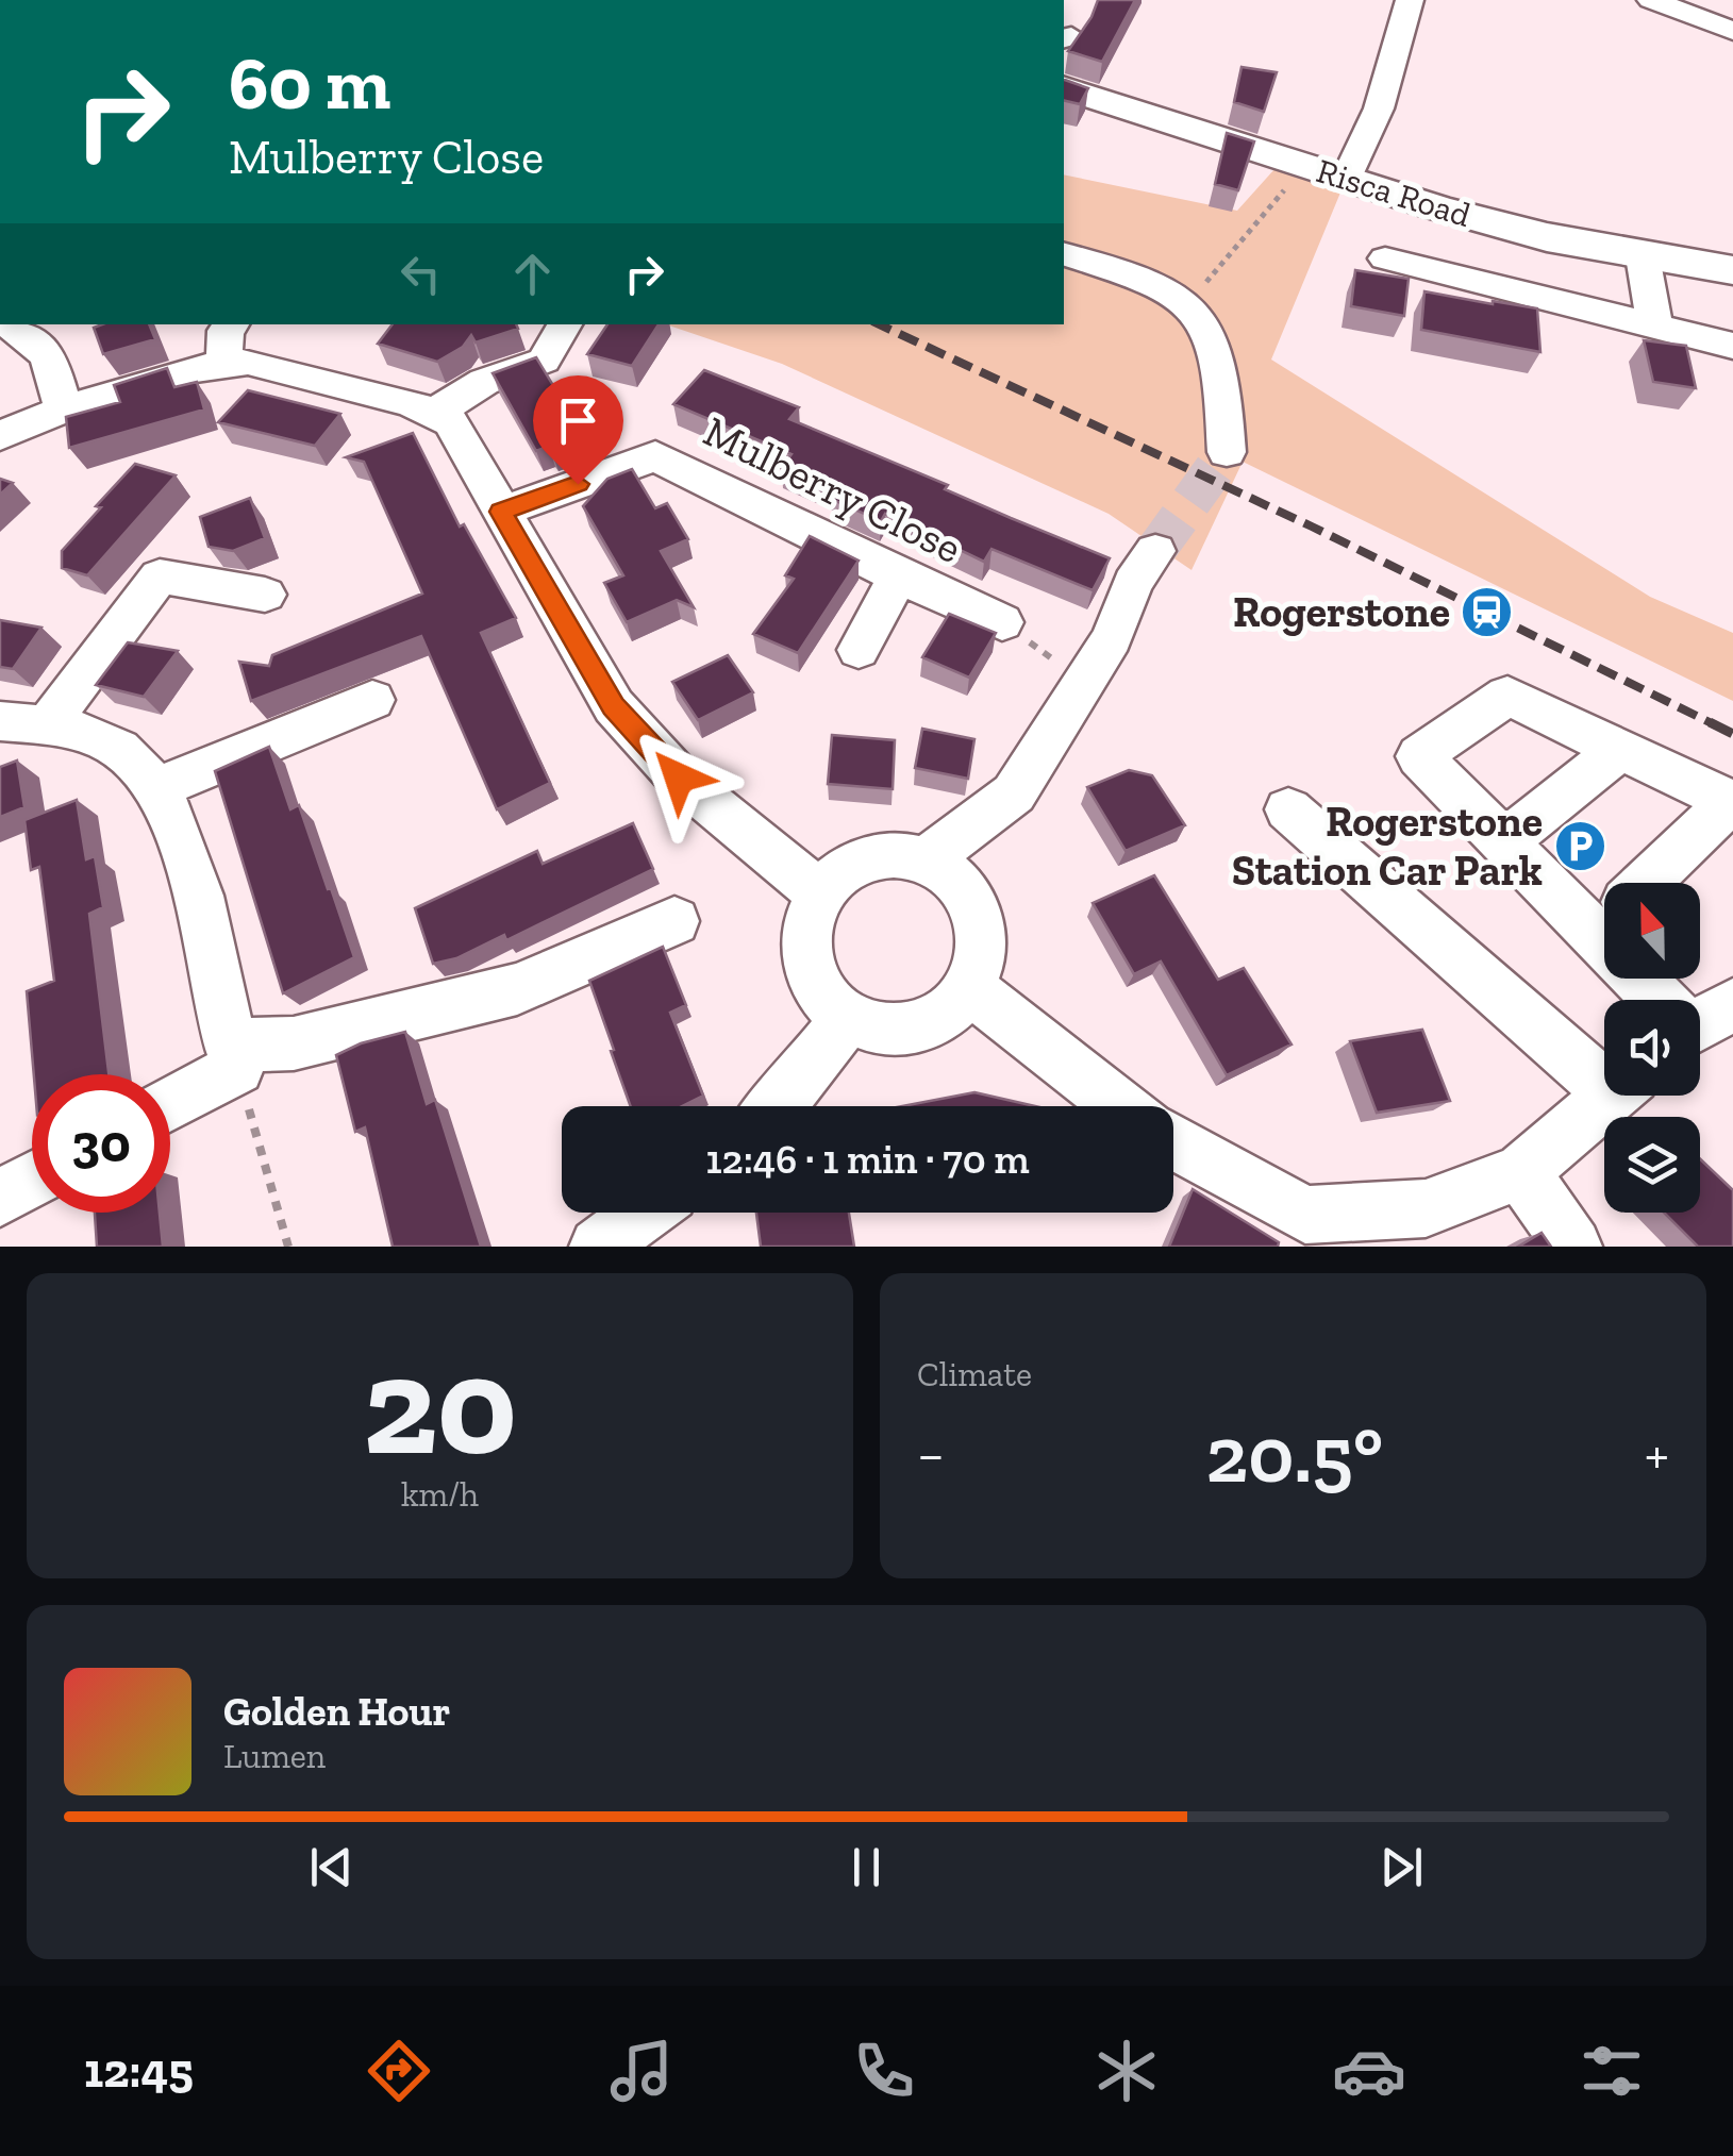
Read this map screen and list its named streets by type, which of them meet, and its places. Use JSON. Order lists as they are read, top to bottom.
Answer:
{
  "streets": {
    "main road": ["Risca Road"],
    "street": ["Mulberry Close"]
  },
  "places": {
    "station": ["Rogerstone"],
    "parking": ["Rogerstone Station Car Park"]
  },
  "north": "top",
  "page": {
    "turn": ["60 m", "Mulberry Close"],
    "limit": "30",
    "trip": "12:46 · 1 min · 70 m",
    "tile": [
      ["20", "km/h"],
      "Climate"
    ],
    "heat": ["−", "20.5°", "+"],
    "song": ["Golden Hour", "Lumen"],
    "tabs": "12:45"
  }
}
